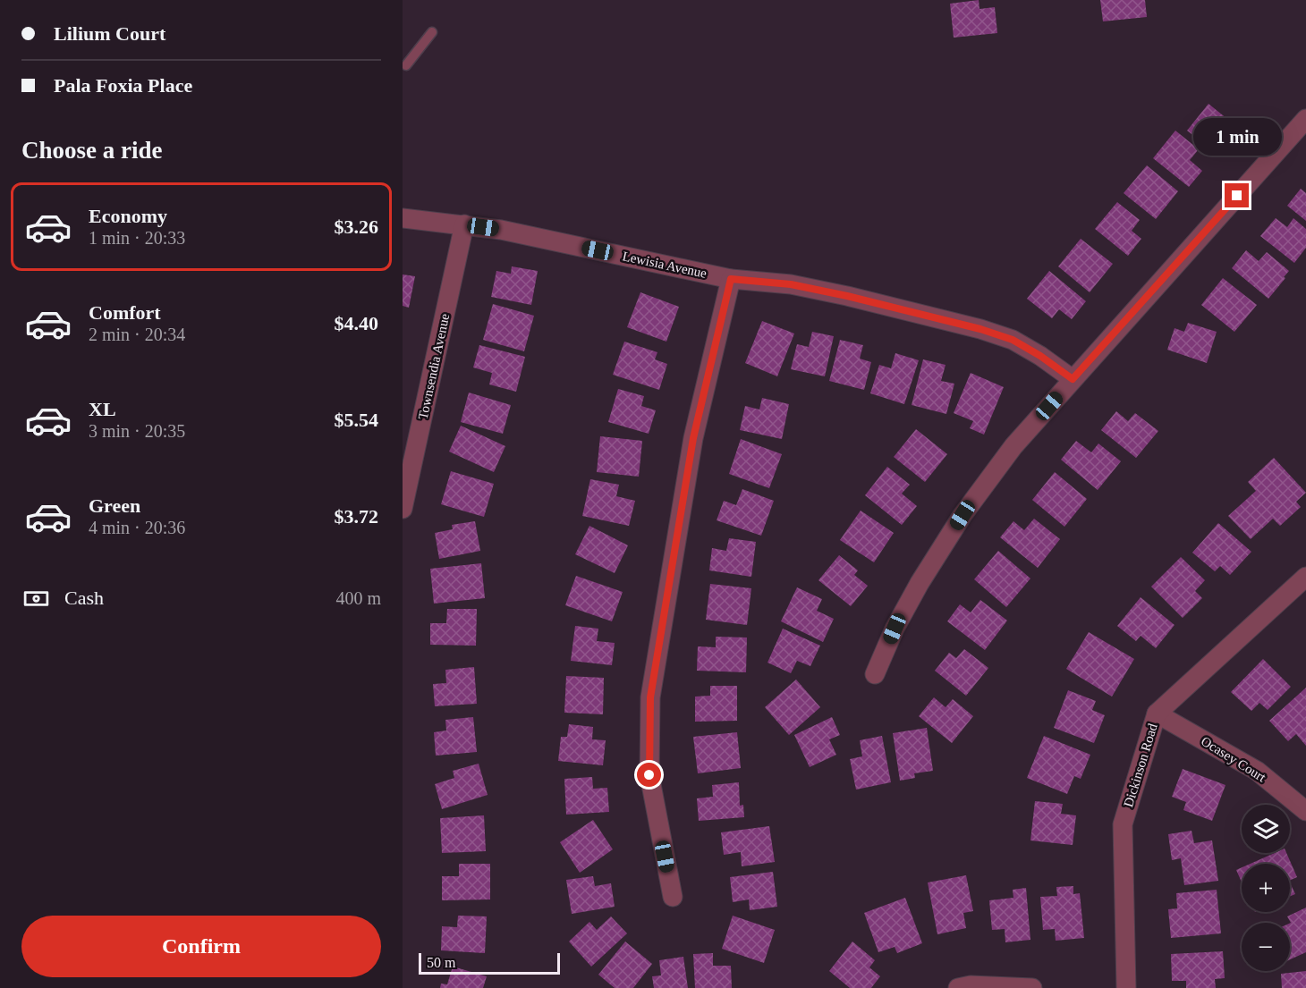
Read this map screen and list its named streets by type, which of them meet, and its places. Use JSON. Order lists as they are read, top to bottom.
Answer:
{
  "streets": {
    "street": [
      "Lewisia Avenue",
      "Townsendia Avenue",
      "Ocasey Court",
      "Dickinson Road"
    ]
  },
  "crossings": [
    ["Lewisia Avenue", "Townsendia Avenue"],
    ["Ocasey Court", "Dickinson Road"]
  ],
  "scale_bar": "50 m",
  "page": {
    "banner": ["Lilium Court", "Pala Foxia Place"],
    "heading": "Choose a ride",
    "bubble": "1 min",
    "list": [
      {
        "name": "Economy",
        "note": "1 min · 20:33",
        "value": "$3.26"
      },
      {
        "name": "Comfort",
        "note": "2 min · 20:34",
        "value": "$4.40"
      },
      {
        "name": "XL",
        "note": "3 min · 20:35",
        "value": "$5.54"
      },
      {
        "name": "Green",
        "note": "4 min · 20:36",
        "value": "$3.72"
      }
    ],
    "pay": ["Cash", "400 m"],
    "map_buttons": ["+", "−"],
    "buttons": "Confirm",
    "scale": "50 m"
  }
}
